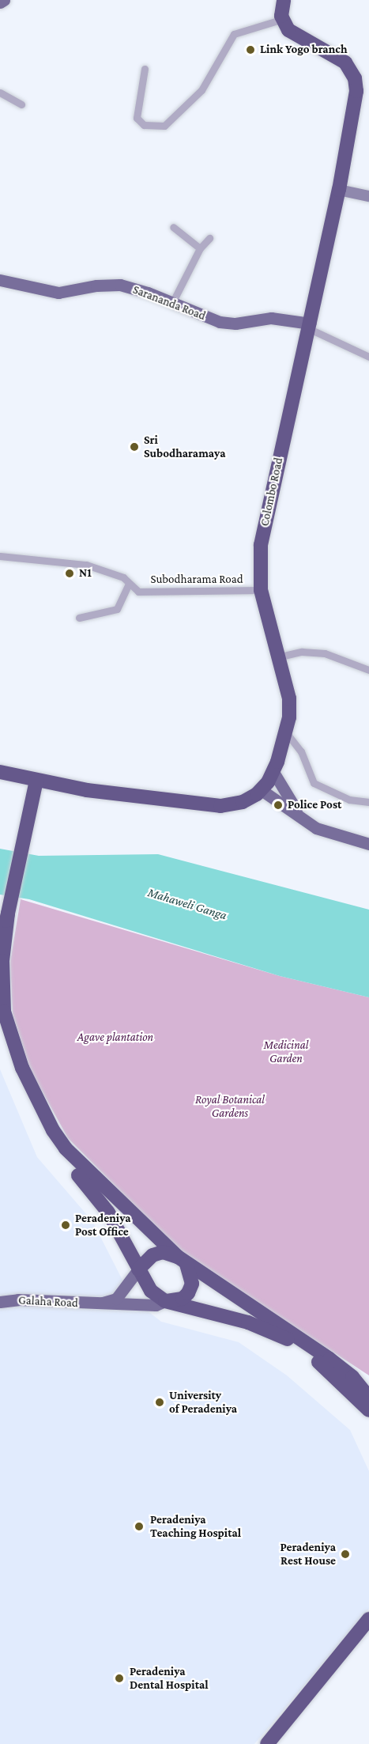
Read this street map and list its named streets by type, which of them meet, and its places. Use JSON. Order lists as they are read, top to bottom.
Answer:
{
  "streets": {
    "highway": ["Colombo Road"],
    "main road": ["Sarananda Road", "Galaha Road"],
    "street": ["Subodharama Road"]
  },
  "crossings": [
    ["Sarananda Road", "Colombo Road"],
    ["Colombo Road", "Subodharama Road"]
  ],
  "water": ["Mahaweli Ganga"],
  "parks": ["Agave plantation", "Medicinal Garden", "Royal Botanical Gardens"],
  "places": [
    "Link Yogo branch",
    "Sri Subodharamaya",
    "N1",
    "Police Post",
    "Peradeniya Post Office",
    "University of Peradeniya",
    "Peradeniya Teaching Hospital",
    "Peradeniya Rest House",
    "Peradeniya Dental Hospital"
  ]
}
